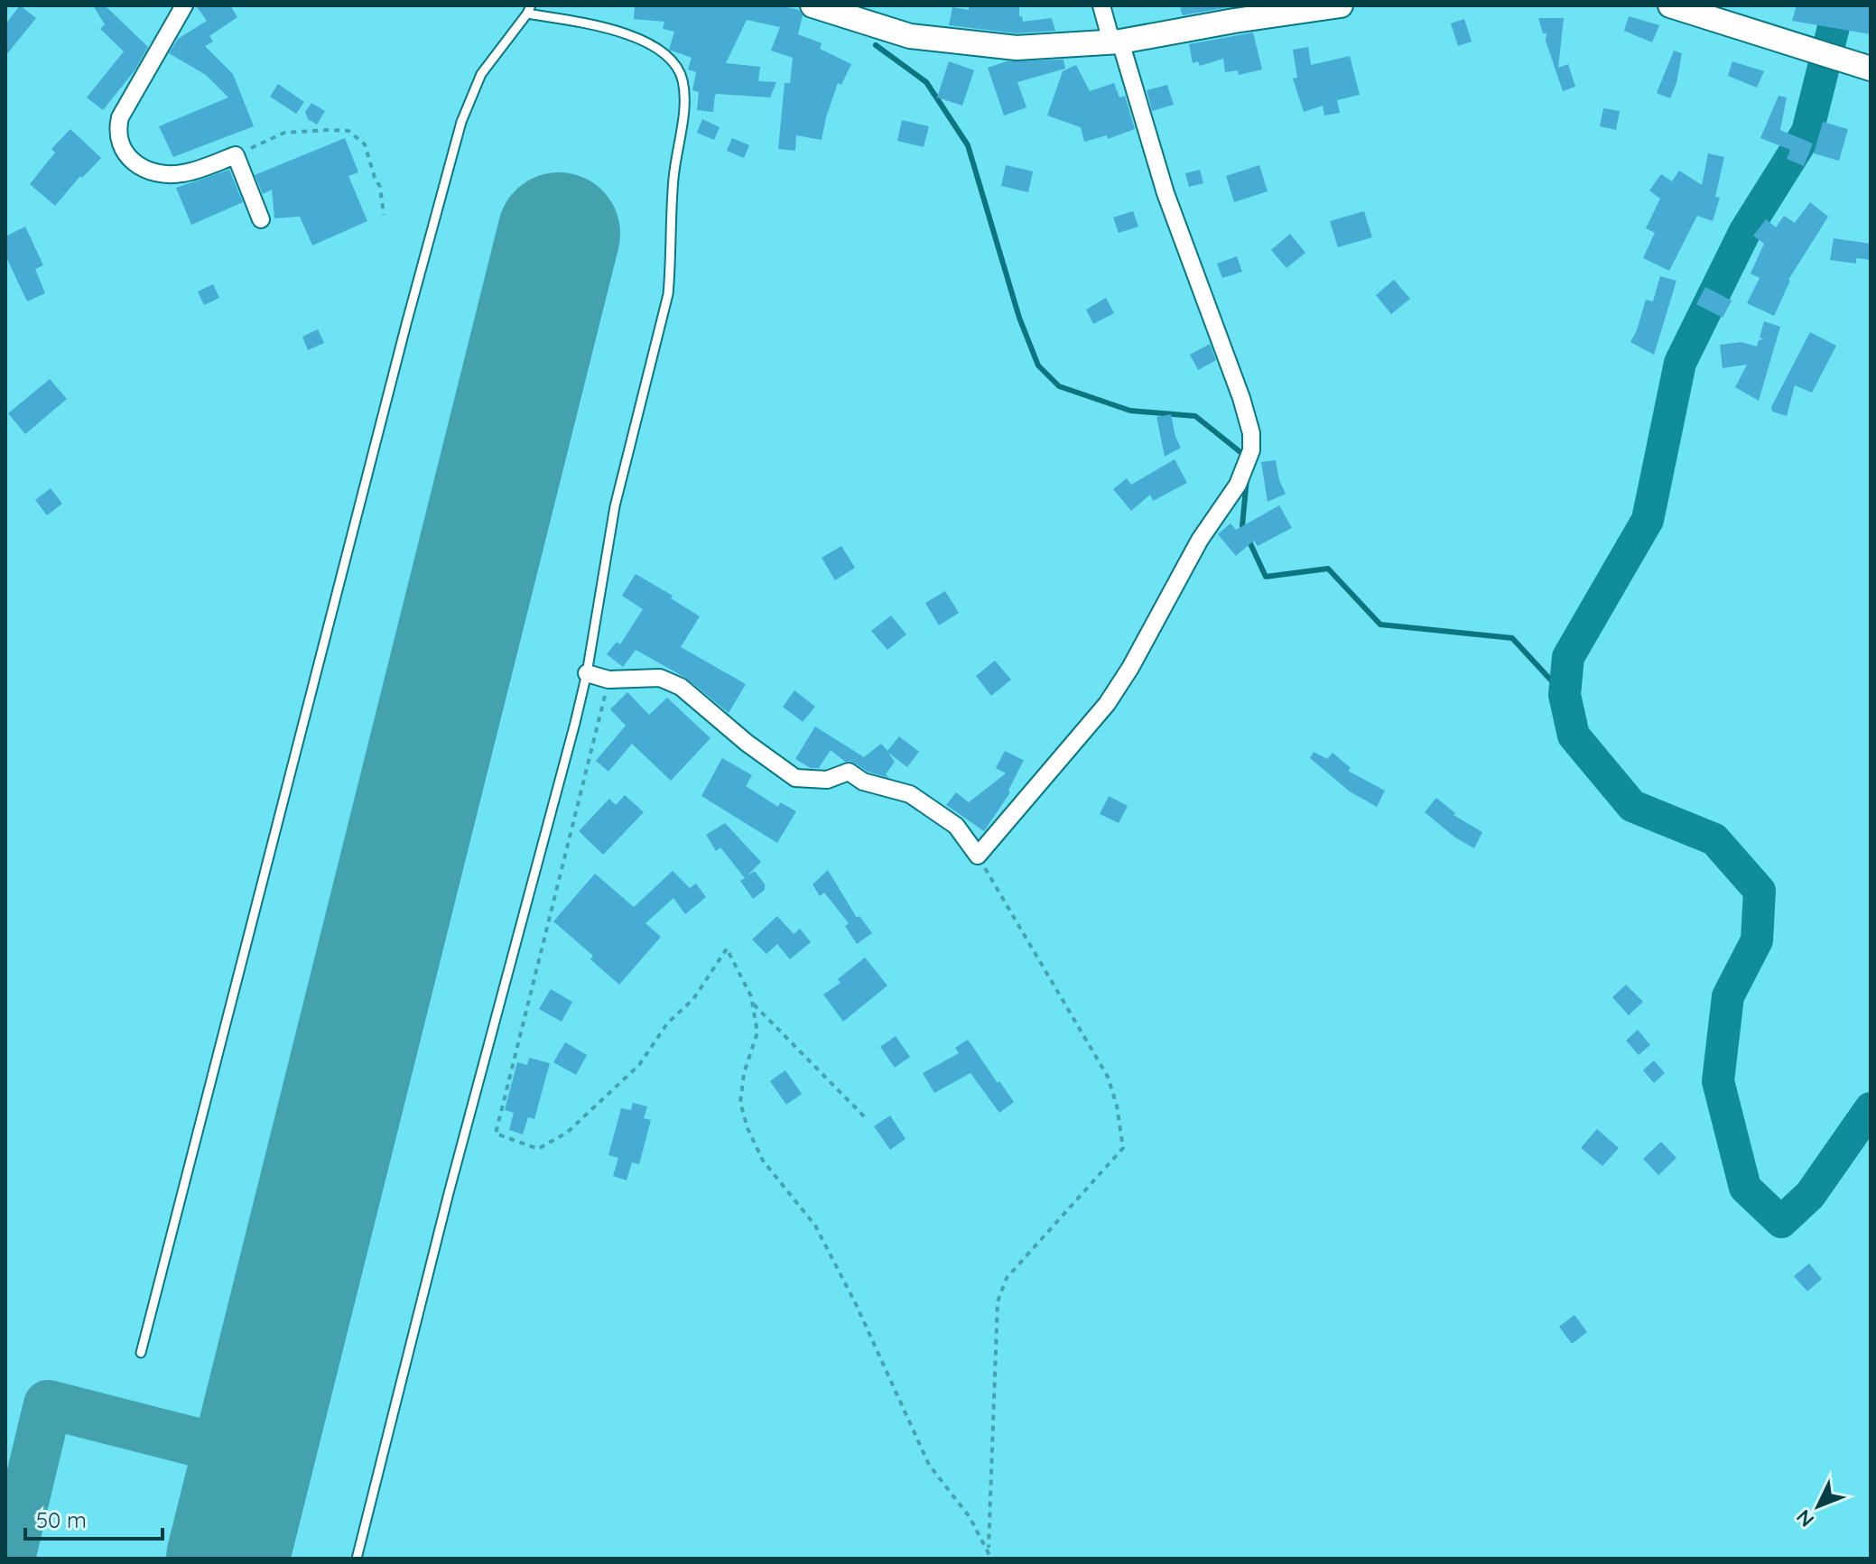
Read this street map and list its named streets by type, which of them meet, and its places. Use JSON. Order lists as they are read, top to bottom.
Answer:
{
  "scale_bar": "50 m",
  "north": "bottom left"
}
